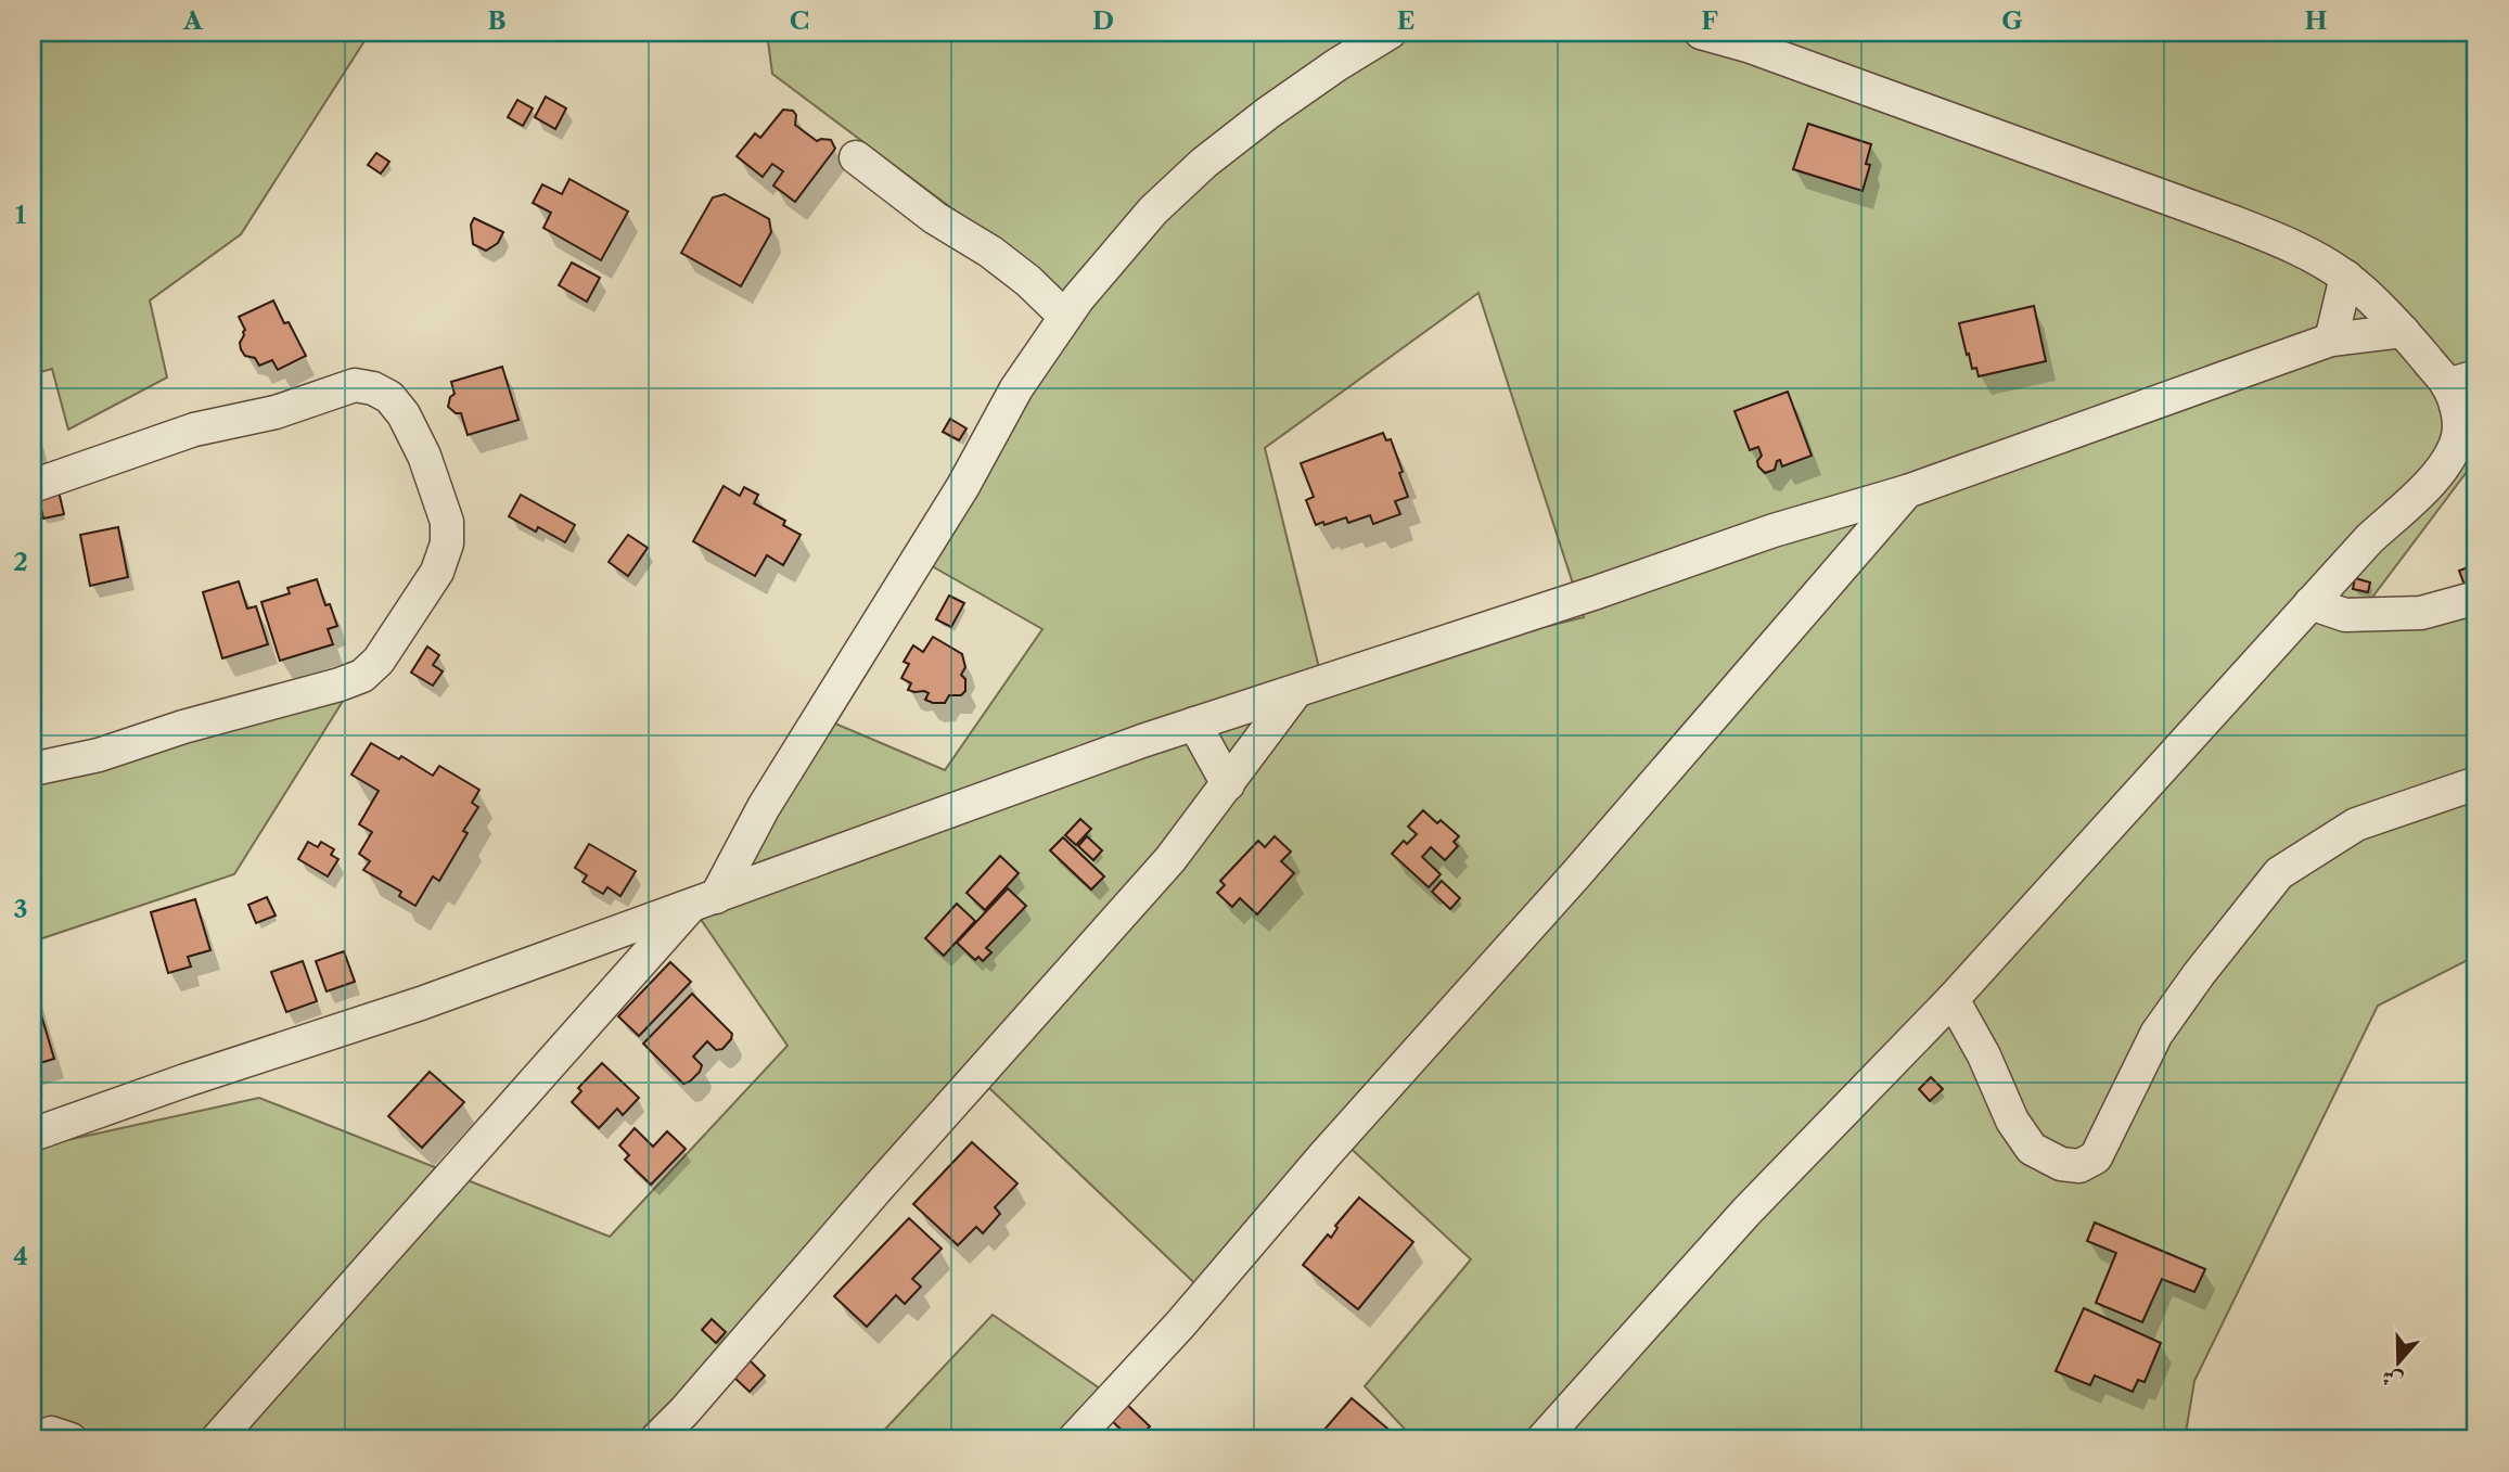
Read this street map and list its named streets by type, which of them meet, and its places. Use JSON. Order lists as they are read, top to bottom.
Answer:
{
  "north": "bottom",
  "grid": {
    "columns": [
      "A",
      "B",
      "C",
      "D",
      "E",
      "F",
      "G",
      "H"
    ],
    "rows": [
      "1",
      "2",
      "3",
      "4"
    ]
  }
}
